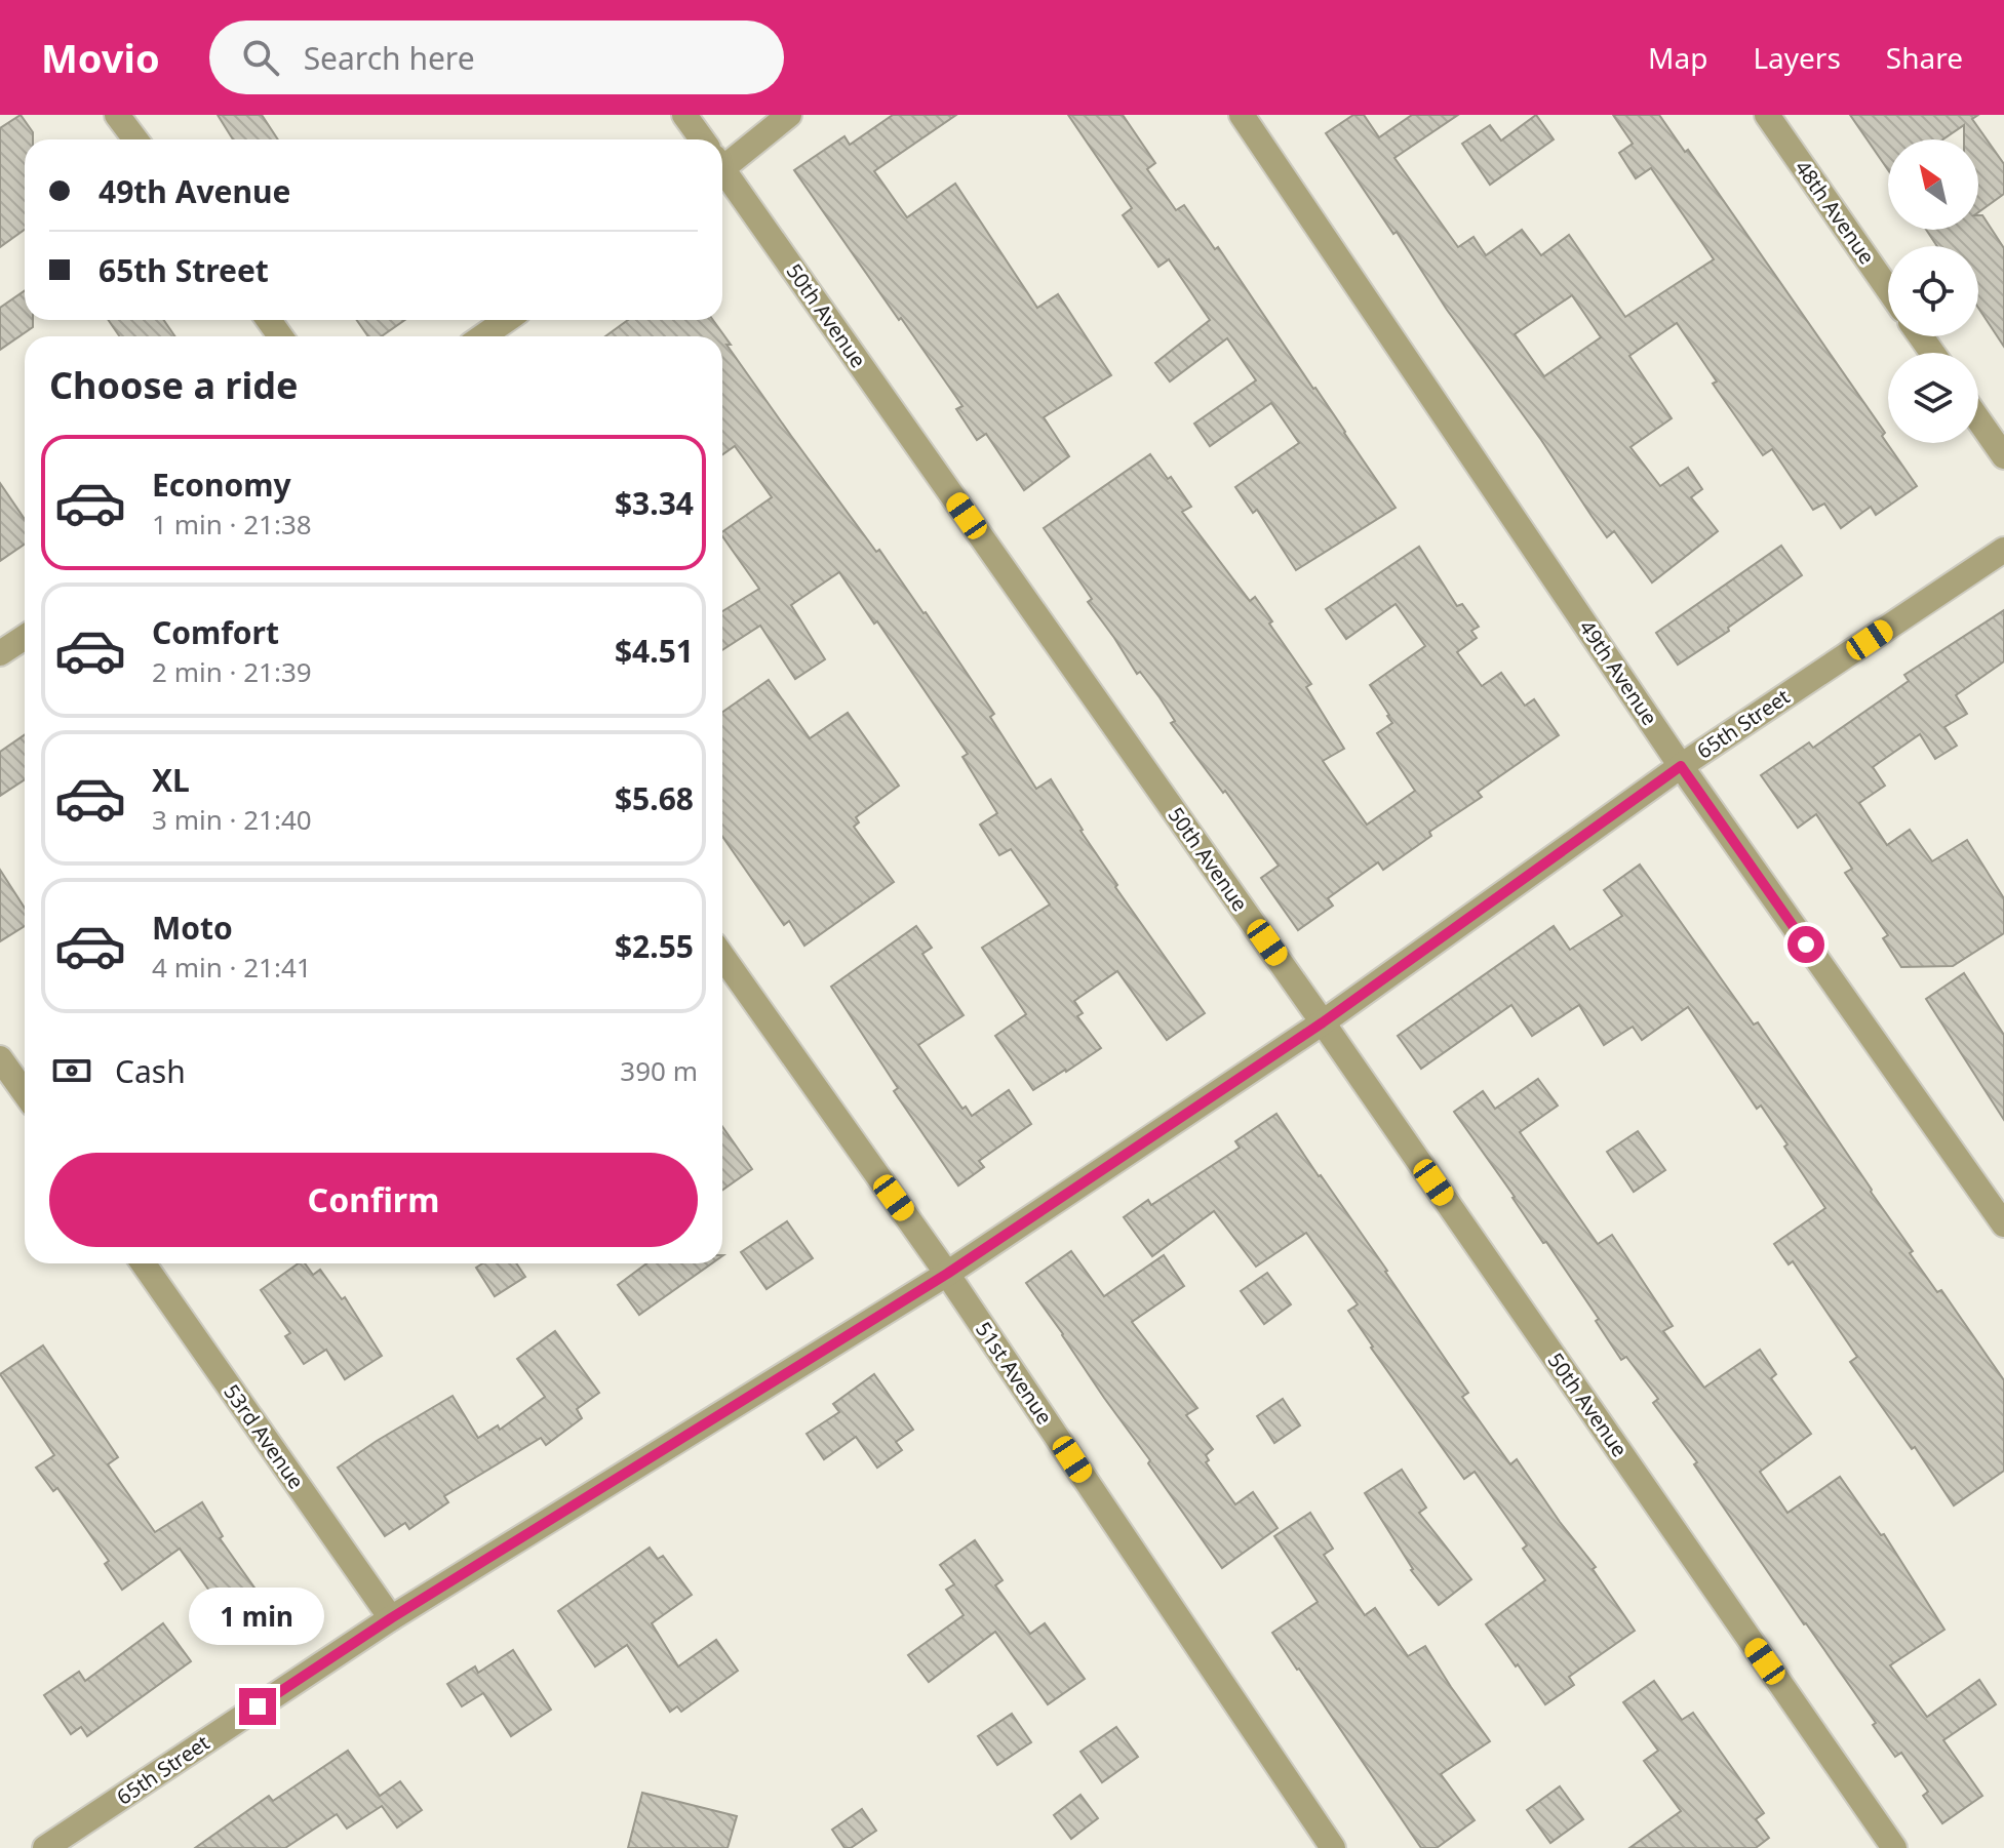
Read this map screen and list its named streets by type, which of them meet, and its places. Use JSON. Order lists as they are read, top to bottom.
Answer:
{
  "streets": {
    "street": [
      "48th Avenue",
      "50th Avenue",
      "49th Avenue",
      "65th Street",
      "51st Avenue",
      "53rd Avenue"
    ]
  },
  "crossings": [
    ["50th Avenue", "65th Street"],
    ["49th Avenue", "65th Street"],
    ["65th Street", "51st Avenue"],
    ["65th Street", "53rd Avenue"]
  ],
  "north": "top left",
  "page": {
    "header": "Movio",
    "search": "Search here",
    "nav": ["Map", "Layers", "Share"],
    "banner": ["49th Avenue", "65th Street"],
    "heading": "Choose a ride",
    "list": [
      {
        "name": "Economy",
        "note": "1 min · 21:38",
        "value": "$3.34"
      },
      {
        "name": "Comfort",
        "note": "2 min · 21:39",
        "value": "$4.51"
      },
      {
        "name": "XL",
        "note": "3 min · 21:40",
        "value": "$5.68"
      },
      {
        "name": "Moto",
        "note": "4 min · 21:41",
        "value": "$2.55"
      }
    ],
    "pay": ["Cash", "390 m"],
    "buttons": "Confirm",
    "bubble": "1 min"
  }
}
